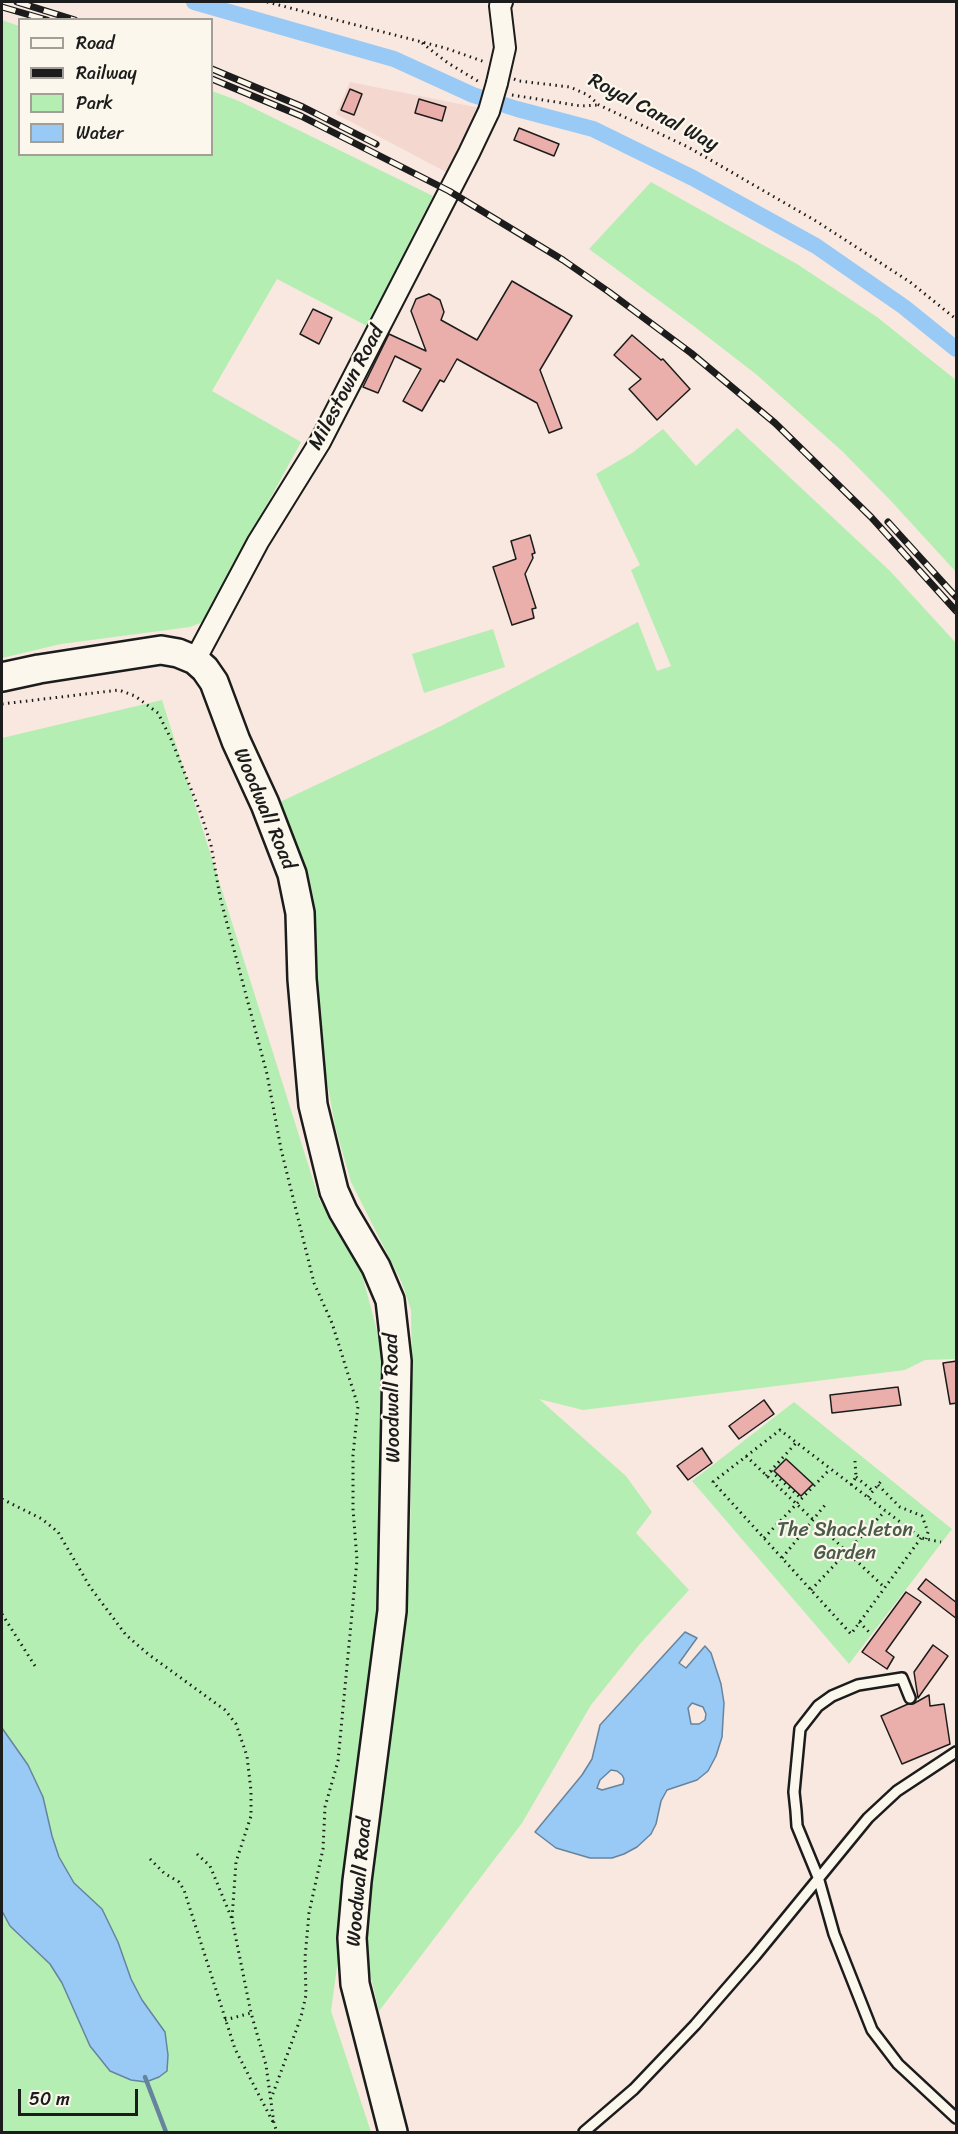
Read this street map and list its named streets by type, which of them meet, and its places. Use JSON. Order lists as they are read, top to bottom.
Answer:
{
  "streets": {
    "main road": ["Woodwall Road"],
    "street": ["Milestown Road"],
    "path": ["Royal Canal Way"]
  },
  "crossings": [
    ["Royal Canal Way", "Milestown Road"],
    ["Milestown Road", "Woodwall Road"]
  ],
  "parks": ["The Shackleton Garden"],
  "legend": [
    "Road",
    "Railway",
    "Park",
    "Water"
  ],
  "scale_bar": "50 m"
}
